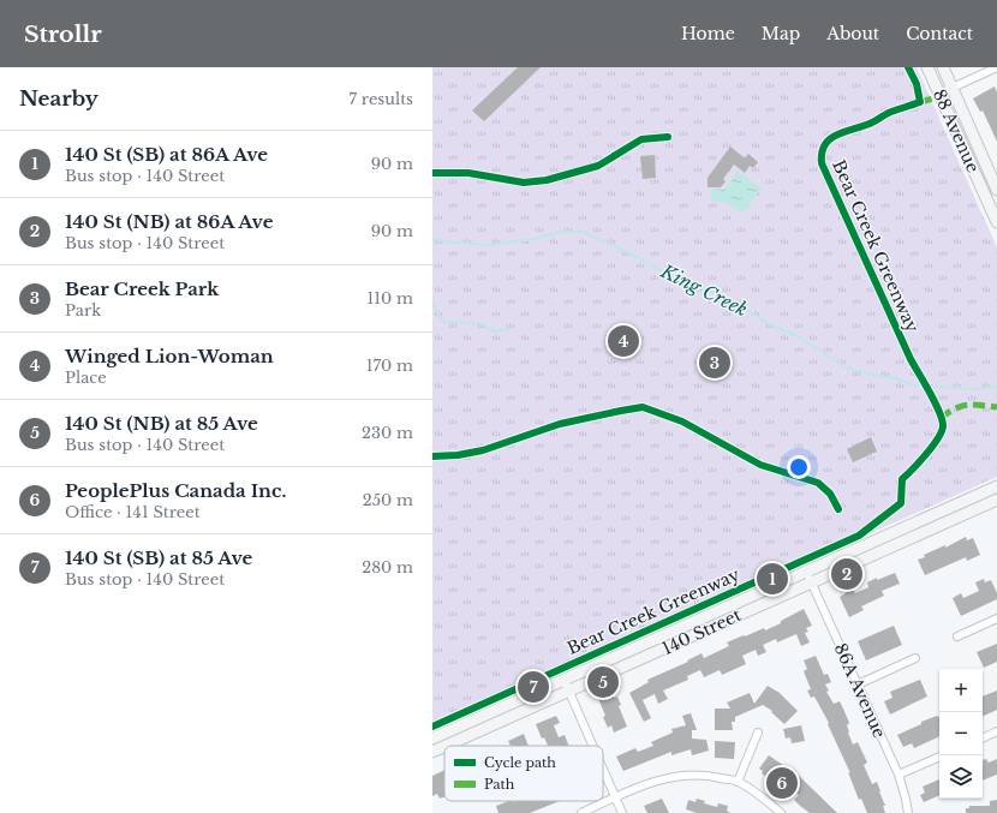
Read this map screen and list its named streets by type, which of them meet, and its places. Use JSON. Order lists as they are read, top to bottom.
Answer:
{
  "streets": {
    "main road": ["88 Avenue", "140 Street"],
    "street": ["86A Avenue"],
    "cycle path": ["Bear Creek Greenway"]
  },
  "crossings": [
    ["140 Street", "86A Avenue"]
  ],
  "water": ["King Creek"],
  "legend": ["Cycle path", "Path"],
  "page": {
    "header": "Strollr",
    "nav": [
      "Home",
      "Map",
      "About",
      "Contact"
    ],
    "heading": ["Nearby", "7 results"],
    "list": [
      {
        "mark": "1",
        "name": "140 St (SB) at 86A Ave",
        "note": "Bus stop · 140 Street",
        "value": "90 m"
      },
      {
        "mark": "2",
        "name": "140 St (NB) at 86A Ave",
        "note": "Bus stop · 140 Street",
        "value": "90 m"
      },
      {
        "mark": "3",
        "name": "Bear Creek Park",
        "note": "Park",
        "value": "110 m"
      },
      {
        "mark": "4",
        "name": "Winged Lion-Woman",
        "note": "Place",
        "value": "170 m"
      },
      {
        "mark": "5",
        "name": "140 St (NB) at 85 Ave",
        "note": "Bus stop · 140 Street",
        "value": "230 m"
      },
      {
        "mark": "6",
        "name": "PeoplePlus Canada Inc.",
        "note": "Office · 141 Street",
        "value": "250 m"
      },
      {
        "mark": "7",
        "name": "140 St (SB) at 85 Ave",
        "note": "Bus stop · 140 Street",
        "value": "280 m"
      }
    ],
    "pins": [
      "4",
      "3",
      "2",
      "1",
      "5",
      "7",
      "6"
    ],
    "map_buttons": ["+", "−"]
  }
}
